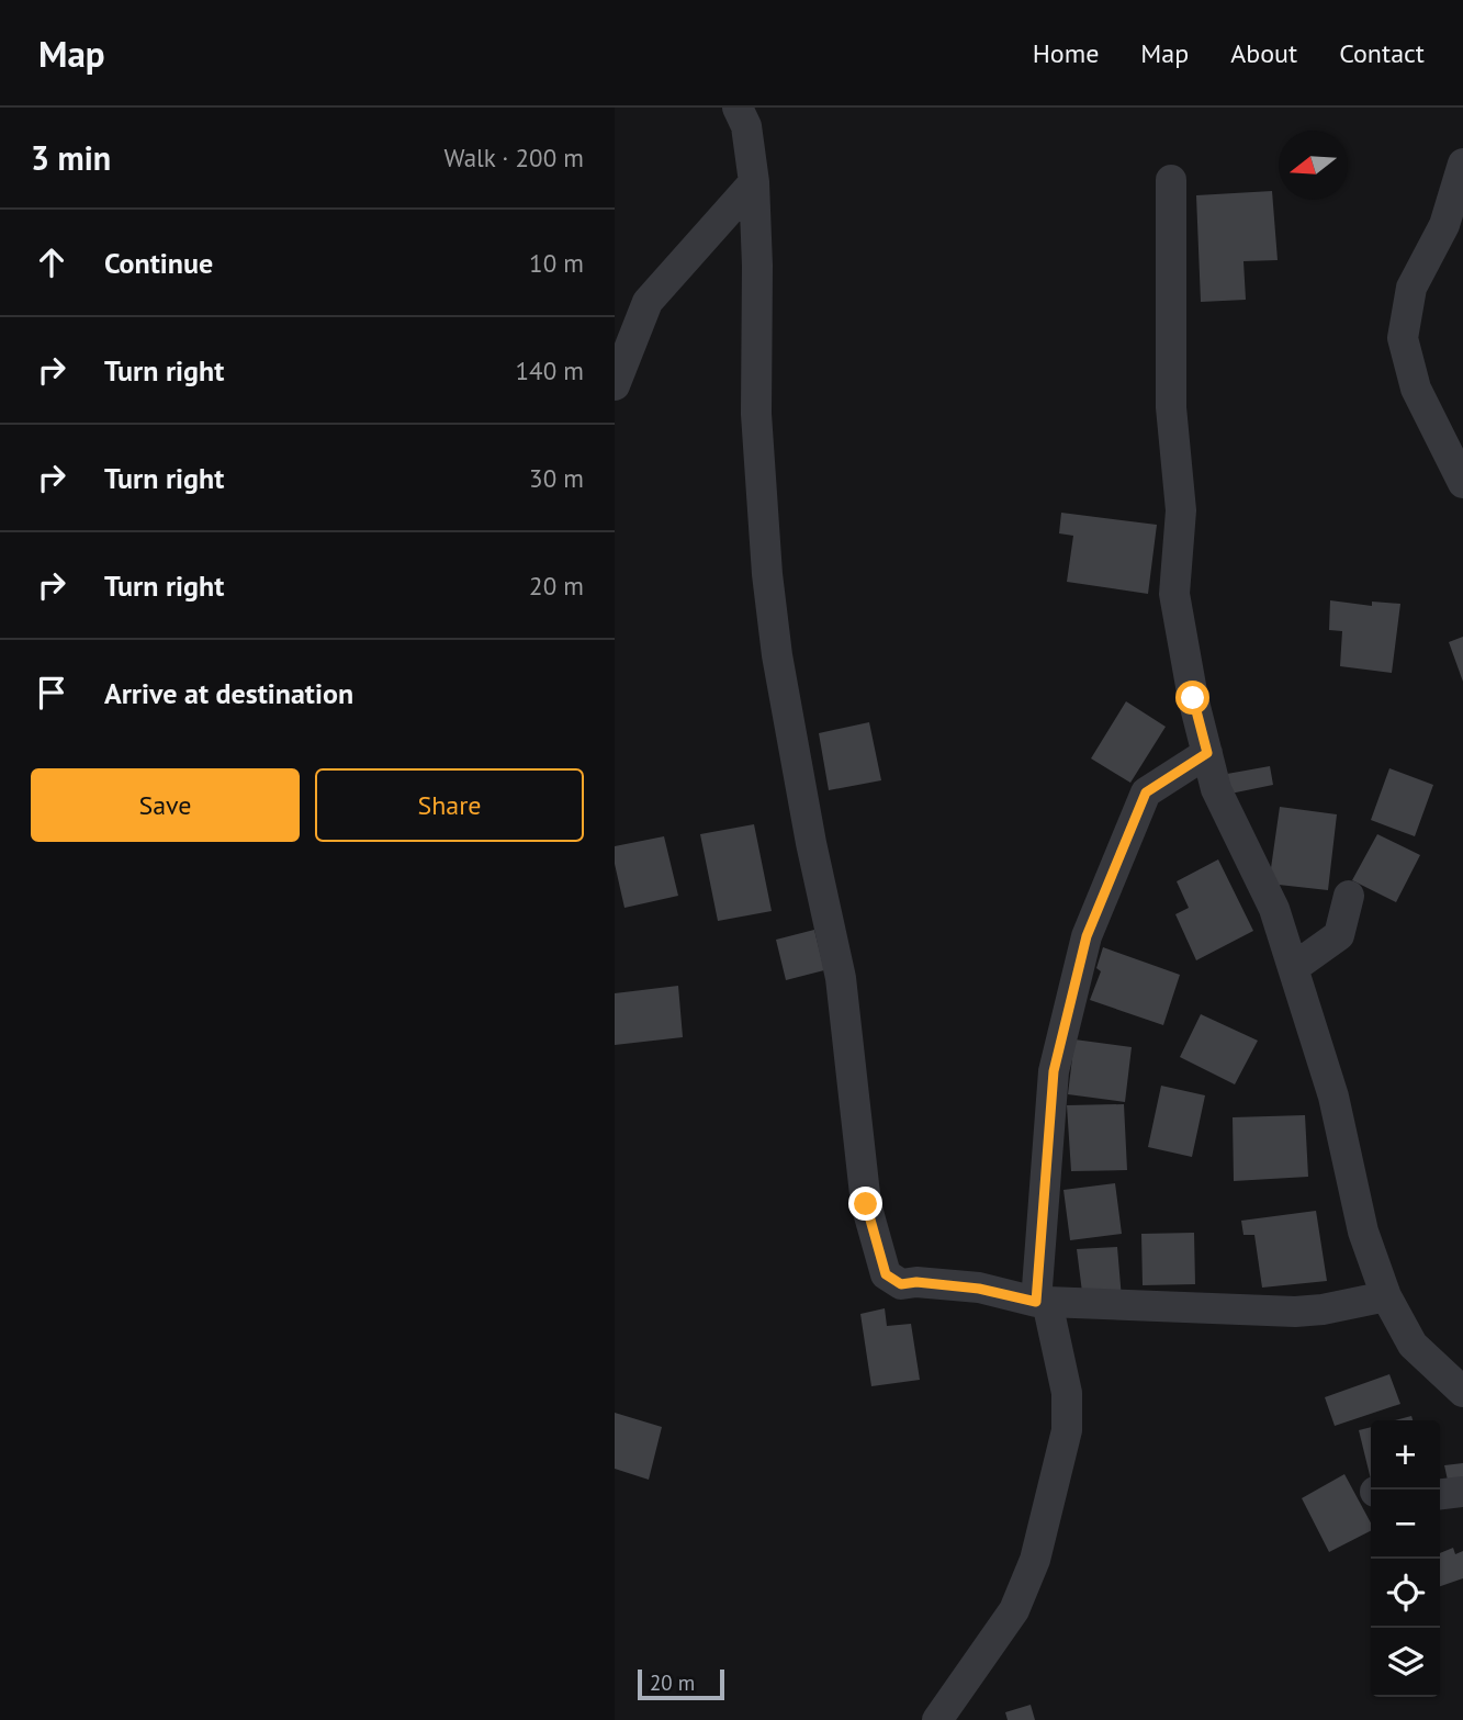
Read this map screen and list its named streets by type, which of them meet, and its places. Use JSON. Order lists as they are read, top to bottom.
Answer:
{
  "scale_bar": "20 m",
  "north": "left",
  "page": {
    "header": "Map",
    "nav": [
      "Home",
      "Map",
      "About",
      "Contact"
    ],
    "heading": ["3 min", "Walk · 200 m"],
    "list": [
      ["Continue", "10 m"],
      ["Turn right", "140 m"],
      ["Turn right", "30 m"],
      ["Turn right", "20 m"],
      "Arrive at destination"
    ],
    "buttons": ["Save", "Share"],
    "map_buttons": ["+", "−"],
    "scale": "20 m"
  }
}
